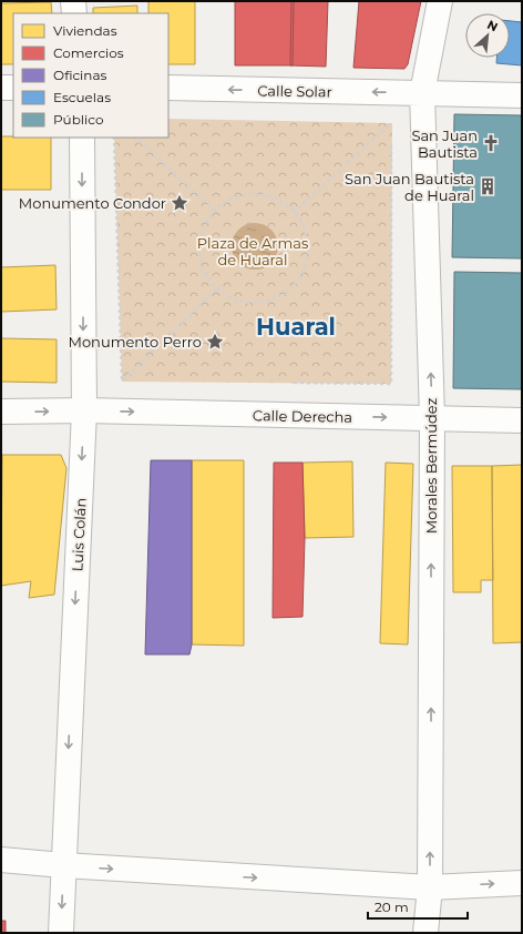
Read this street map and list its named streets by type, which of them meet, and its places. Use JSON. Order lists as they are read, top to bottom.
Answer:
{
  "streets": {
    "street": [
      "Calle Solar",
      "Calle Derecha",
      "Morales Bermúdez",
      "Luis Colán"
    ]
  },
  "crossings": [
    ["Calle Solar", "Morales Bermúdez"],
    ["Calle Derecha", "Morales Bermúdez"],
    ["Calle Derecha", "Luis Colán"]
  ],
  "one_way": [
    "Calle Solar",
    "Calle Derecha",
    "Morales Bermúdez",
    "Luis Colán"
  ],
  "districts": ["Huaral"],
  "parks": ["Plaza de Armas de Huaral"],
  "places": {
    "church": ["San Juan Bautista"],
    "building": ["San Juan Bautista de Huaral"],
    "place": ["Monumento Condor", "Monumento Perro"]
  },
  "legend": [
    "Viviendas",
    "Comercios",
    "Oficinas",
    "Escuelas",
    "Público"
  ],
  "scale_bar": "20 m",
  "north": "top right"
}
